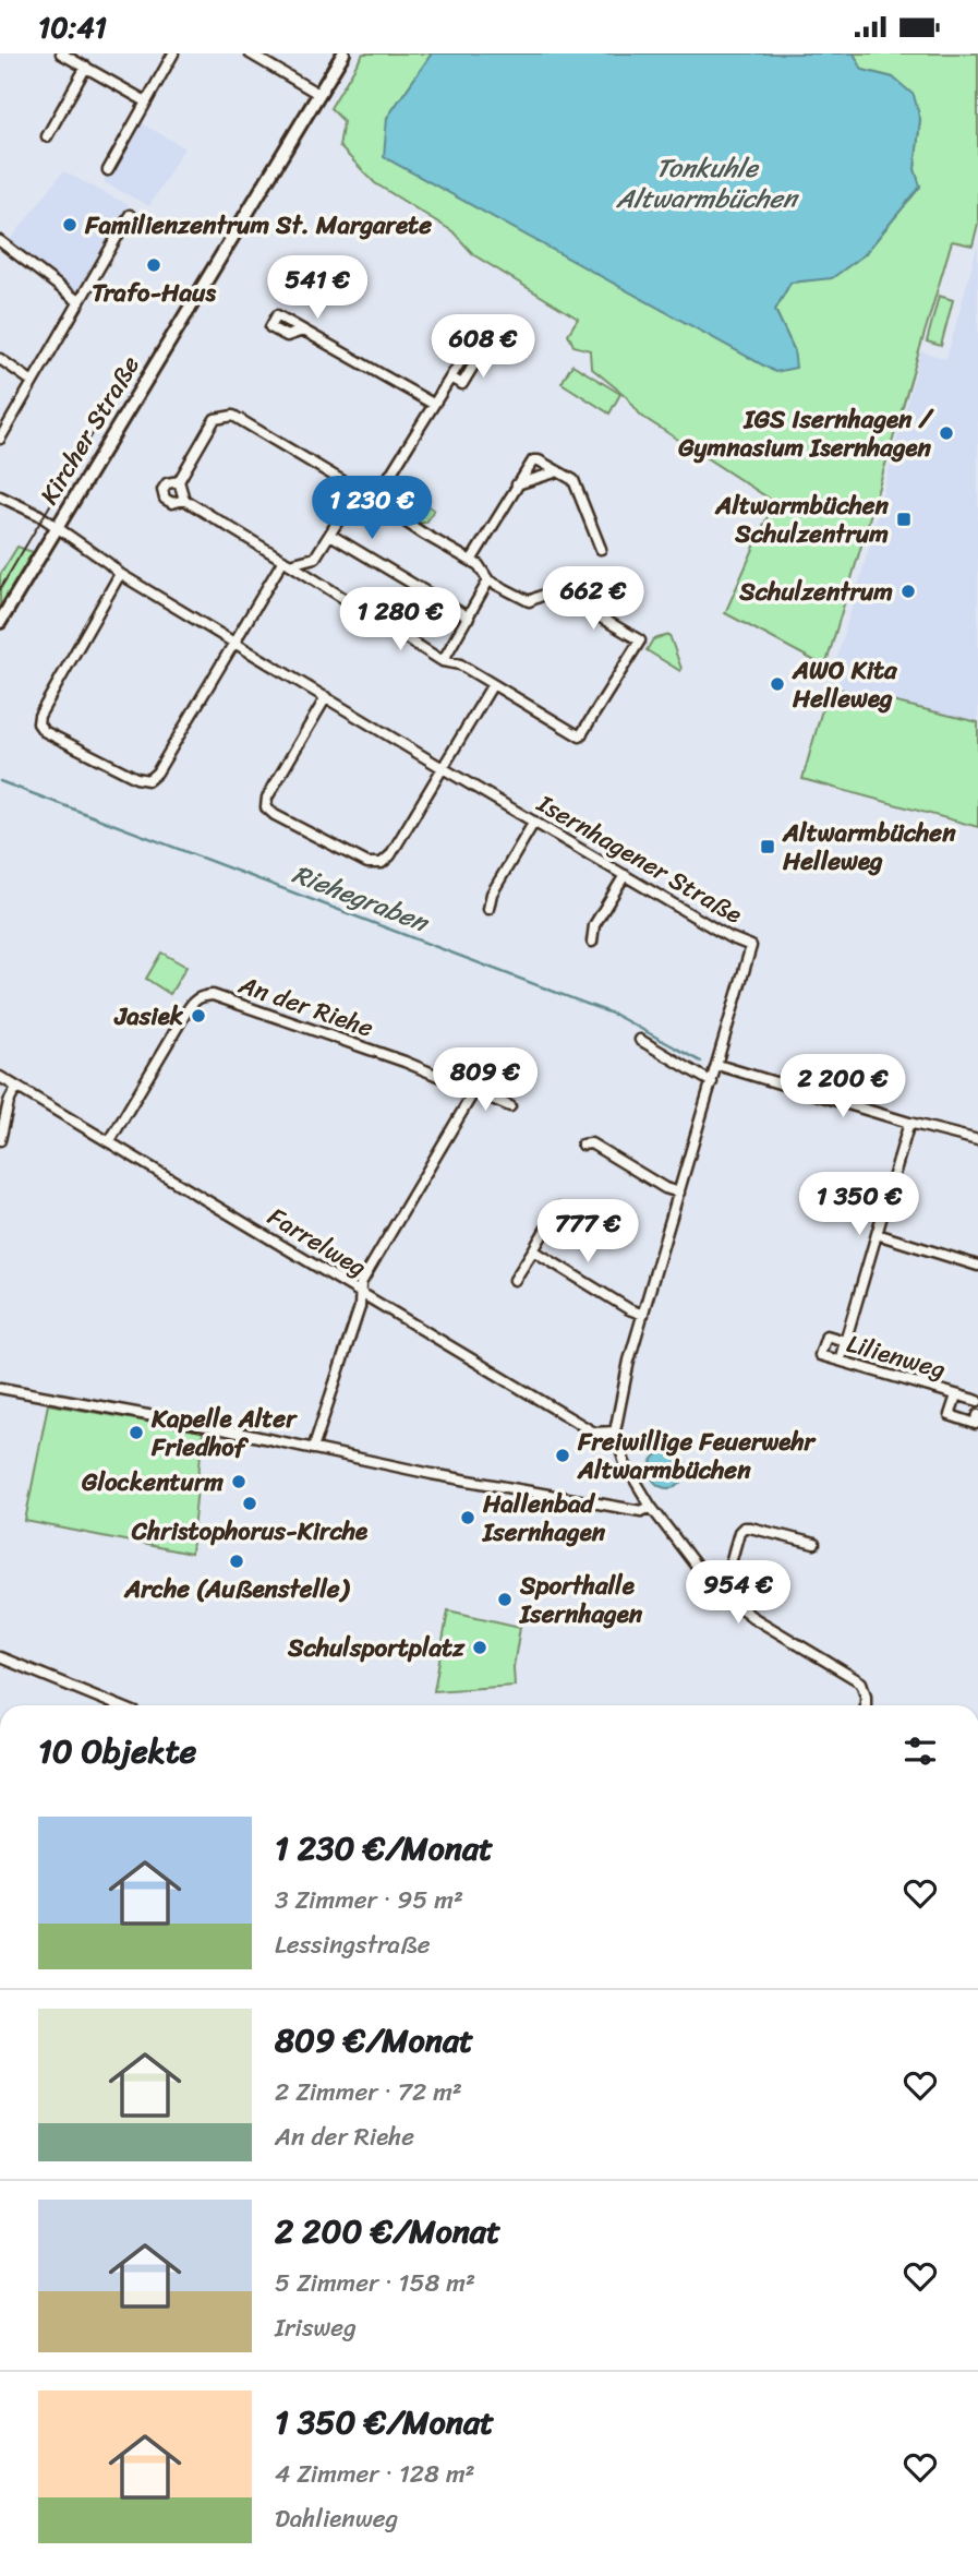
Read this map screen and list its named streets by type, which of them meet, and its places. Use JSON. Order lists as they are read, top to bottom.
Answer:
{
  "streets": {
    "main road": ["Kircher Straße"],
    "street": [
      "Isernhagener Straße",
      "An der Riehe",
      "Farrelweg",
      "Lilienweg"
    ]
  },
  "crossings": [
    ["Kircher Straße", "Isernhagener Straße"],
    ["Isernhagener Straße", "Farrelweg"],
    ["An der Riehe", "Farrelweg"]
  ],
  "water": ["Tonkuhle Altwarmbüchen", "Riehegraben"],
  "places": {
    "other": [
      "Familienzentrum St. Margarete",
      "Trafo-Haus",
      "IGS Isernhagen / Gymnasium Isernhagen",
      "Schulzentrum",
      "AWO Kita Helleweg",
      "Jasiek",
      "Kapelle Alter Friedhof",
      "Freiwillige Feuerwehr Altwarmbüchen",
      "Glockenturm",
      "Christophorus-Kirche",
      "Hallenbad Isernhagen",
      "Arche (Außenstelle)",
      "Sporthalle Isernhagen",
      "Schulsportplatz"
    ],
    "transit": ["Altwarmbüchen Schulzentrum", "Altwarmbüchen Helleweg"]
  },
  "page": {
    "status": "10:41",
    "price": [
      "541 €",
      "608 €",
      "1 230 €",
      "662 €",
      "1 280 €",
      "809 €",
      "2 200 €",
      "1 350 €",
      "777 €",
      "954 €"
    ],
    "heading": "10 Objekte",
    "list": [
      {
        "name": "1 230 €/Monat",
        "note": "3 Zimmer · 95 m² · Lessingstraße"
      },
      {
        "name": "809 €/Monat",
        "note": "2 Zimmer · 72 m² · An der Riehe"
      },
      {
        "name": "2 200 €/Monat",
        "note": "5 Zimmer · 158 m² · Irisweg"
      },
      {
        "name": "1 350 €/Monat",
        "note": "4 Zimmer · 128 m² · Dahlienweg"
      }
    ]
  }
}
